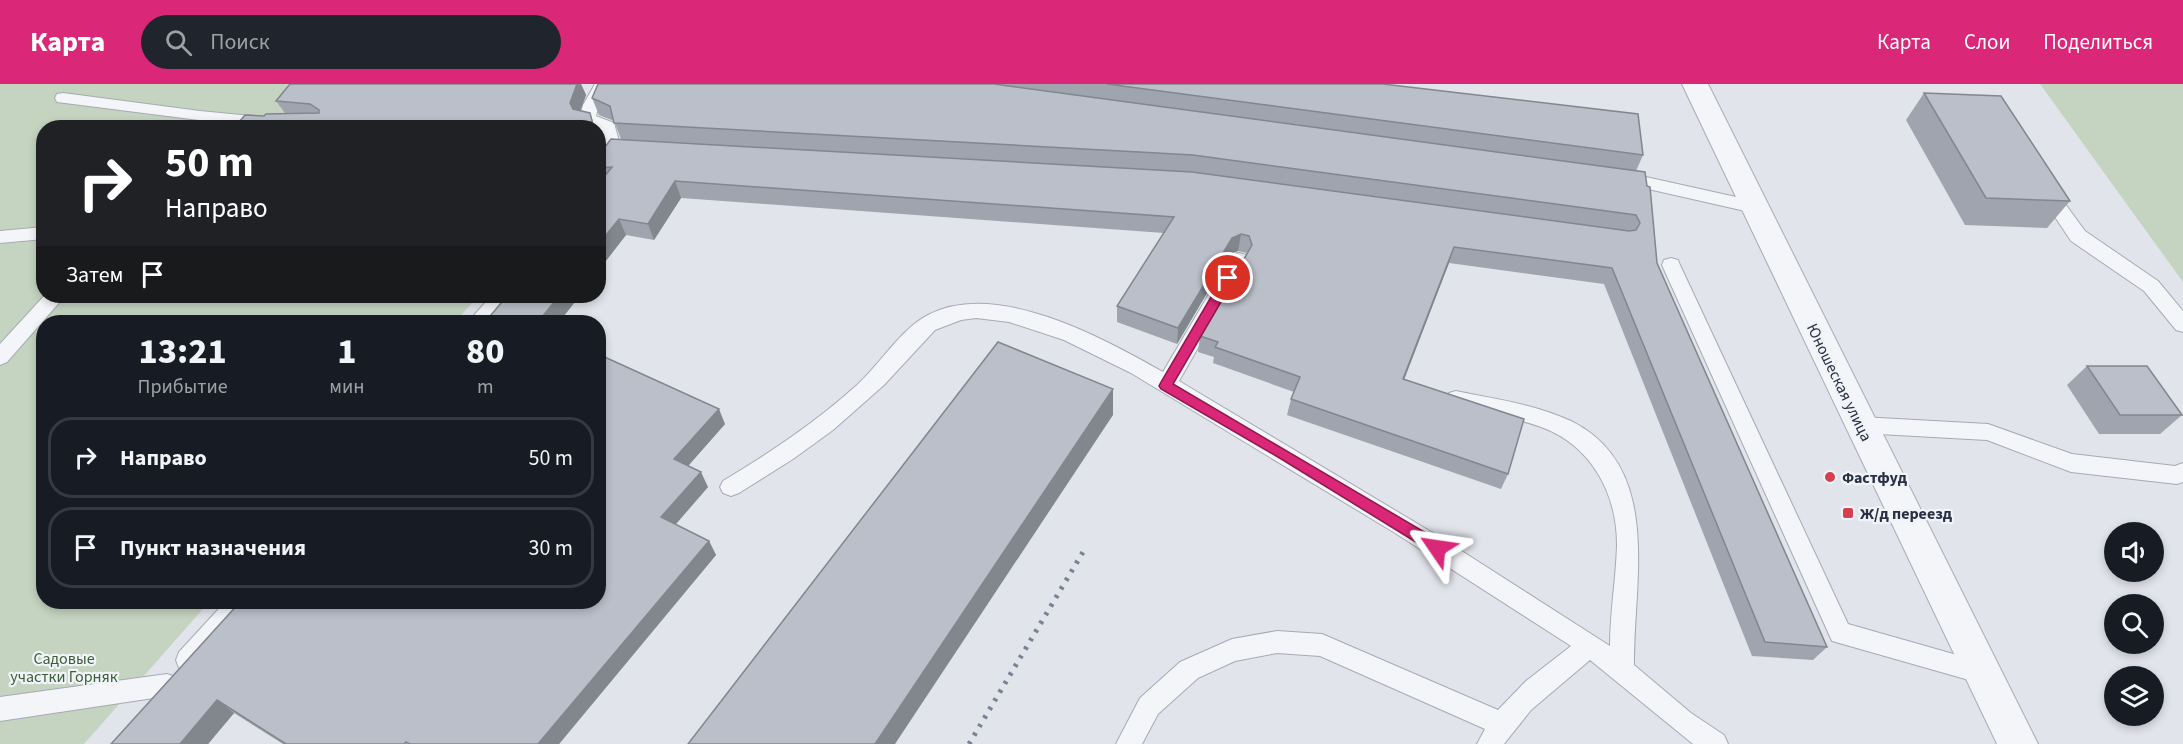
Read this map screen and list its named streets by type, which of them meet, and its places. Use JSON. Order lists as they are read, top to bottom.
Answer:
{
  "streets": {
    "street": ["Юношеская улица"]
  },
  "parks": ["Садовые участки Горняк"],
  "places": {
    "other": ["Фастфуд"],
    "transit": ["Ж/д переезд"]
  },
  "page": {
    "header": "Карта",
    "search": "Поиск",
    "nav": ["Карта", "Слои", "Поделиться"],
    "turn": ["50 m", "Направо"],
    "then": "Затем",
    "eta": [
      "13:21",
      "Прибытие",
      "1",
      "мин",
      "80",
      "m"
    ],
    "list": [
      {
        "name": "Направо",
        "value": "50 m"
      },
      {
        "name": "Пункт назначения",
        "value": "30 m"
      }
    ]
  }
}
